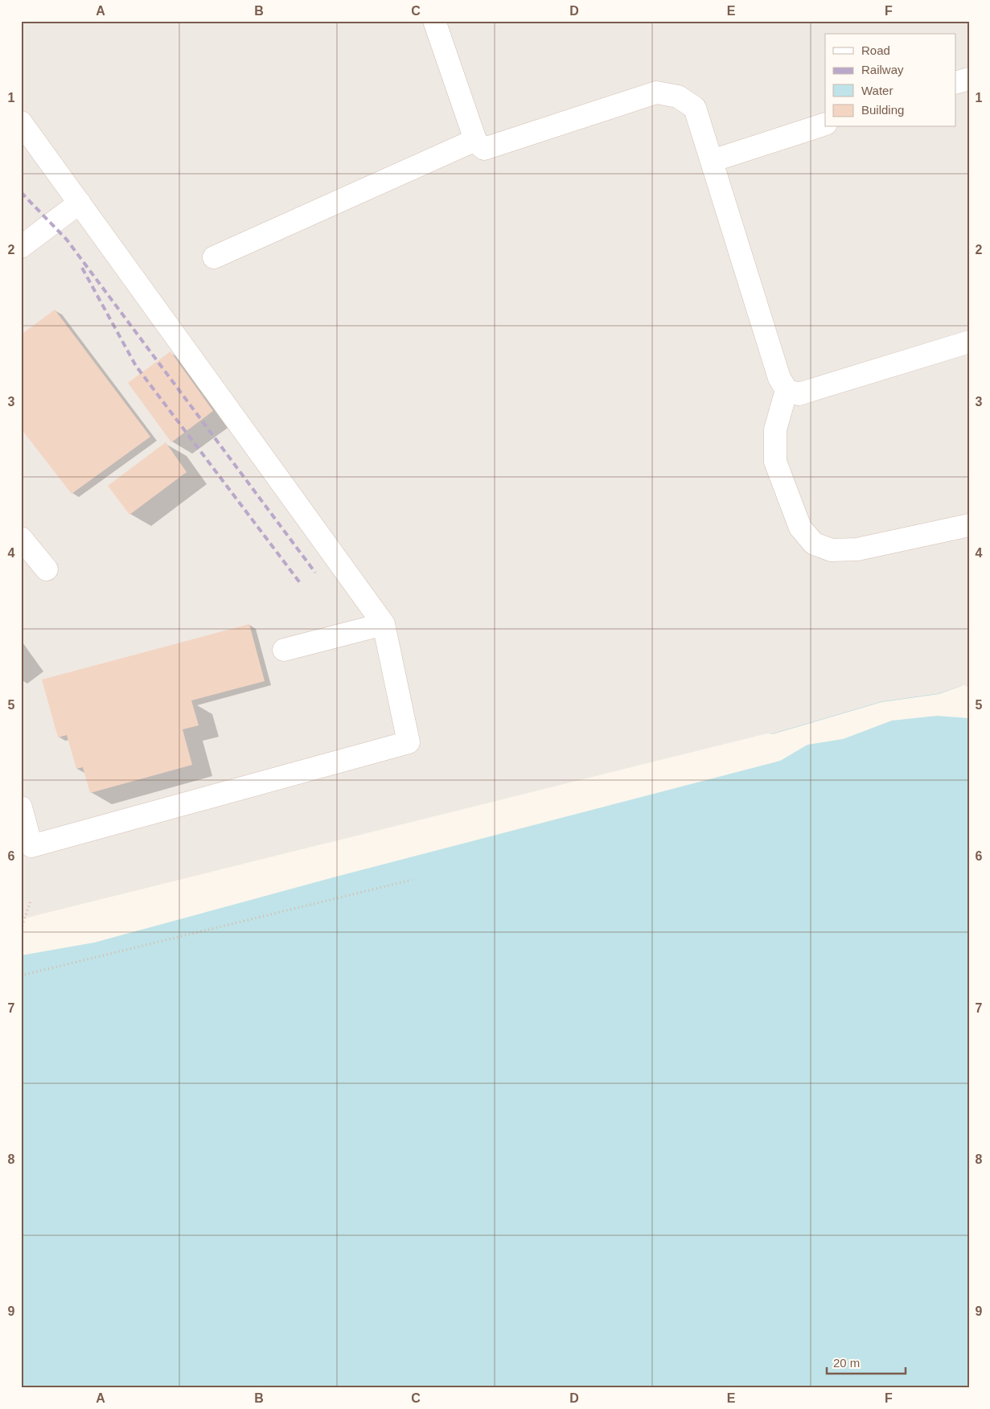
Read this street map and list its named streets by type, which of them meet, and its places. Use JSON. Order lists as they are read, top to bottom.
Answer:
{
  "legend": [
    "Road",
    "Railway",
    "Water",
    "Building"
  ],
  "scale_bar": "20 m",
  "grid": {
    "columns": [
      "A",
      "B",
      "C",
      "D",
      "E",
      "F"
    ],
    "rows": [
      "1",
      "2",
      "3",
      "4",
      "5",
      "6",
      "7",
      "8",
      "9"
    ]
  }
}
